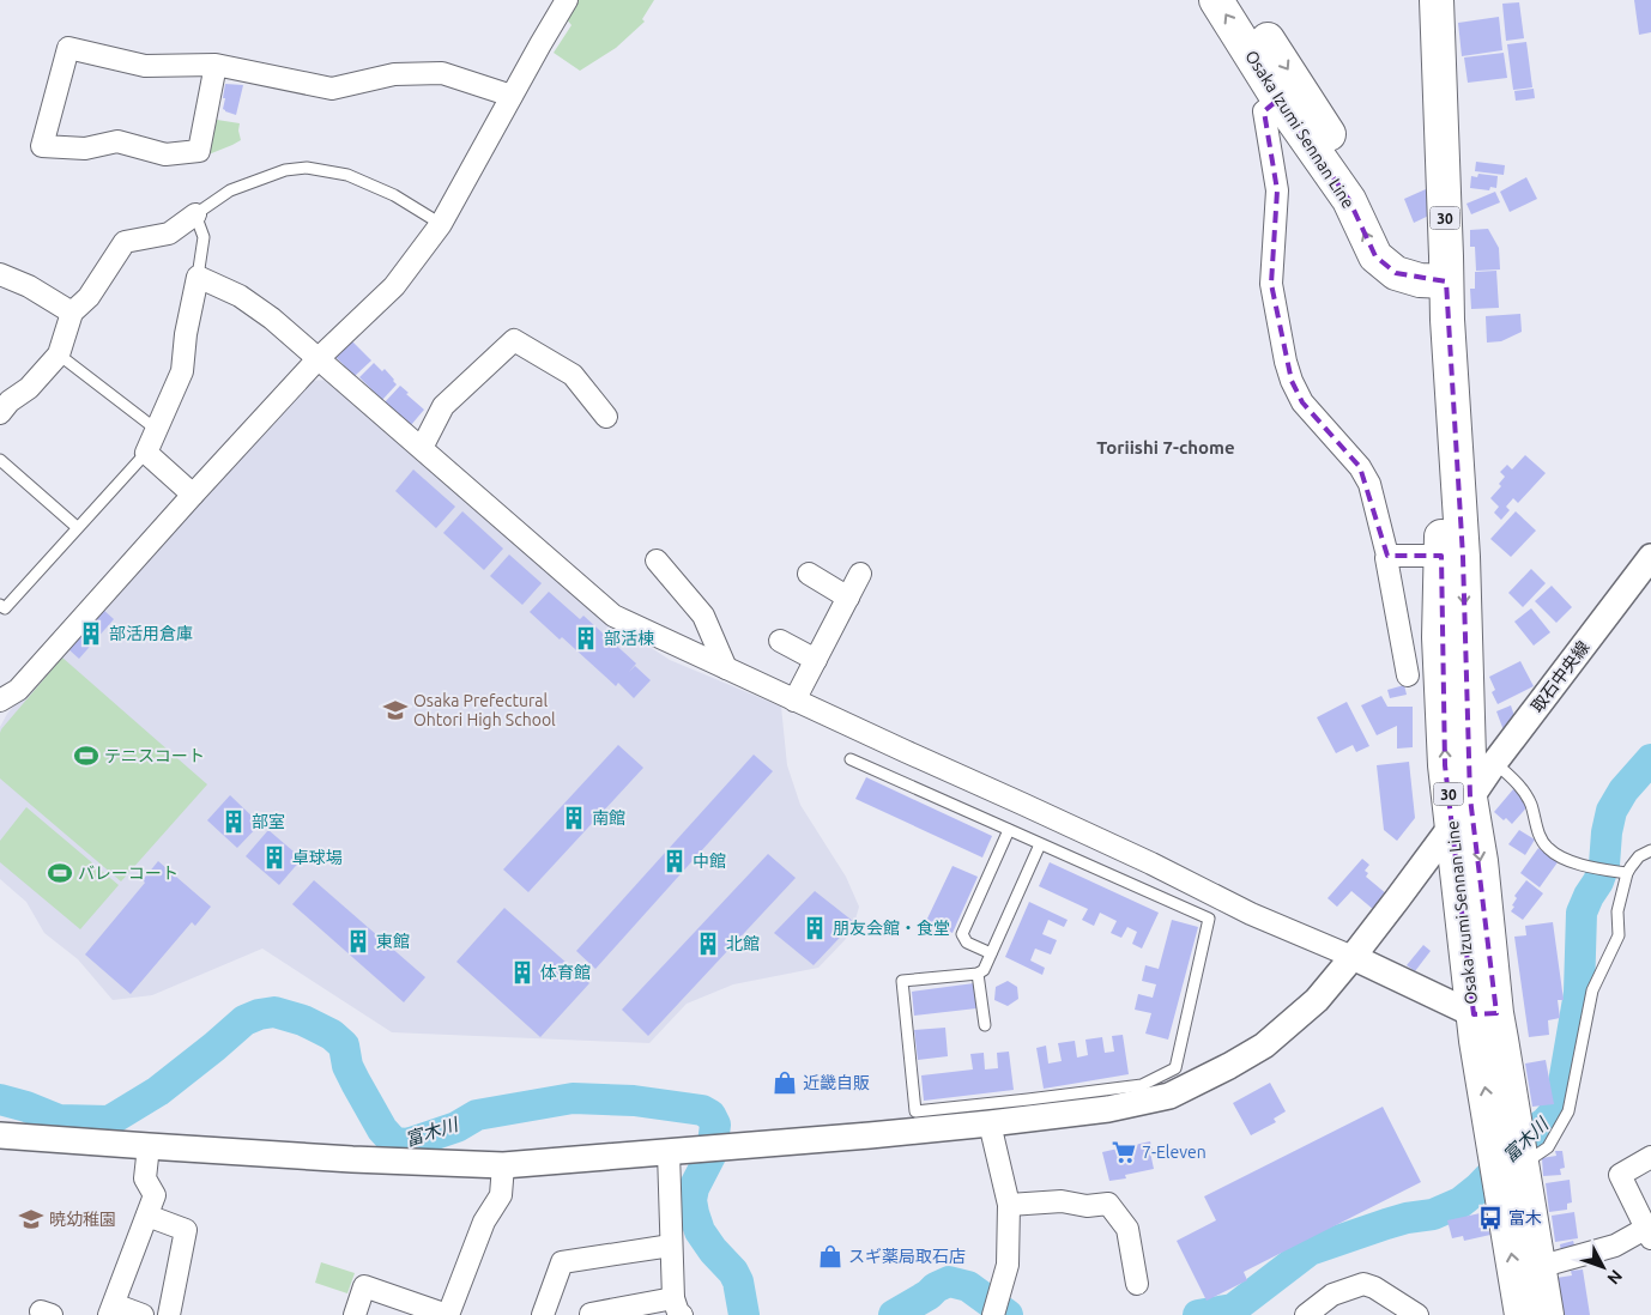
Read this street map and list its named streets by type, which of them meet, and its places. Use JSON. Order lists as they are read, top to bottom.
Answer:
{
  "streets": {
    "main road": ["Osaka Izumi Sennan Line", "30"],
    "street": ["取石中央線"]
  },
  "crossings": [
    ["Osaka Izumi Sennan Line", "取石中央線"]
  ],
  "districts": ["Toriishi 7-chome"],
  "water": ["富木川"],
  "places": {
    "building": [
      "部活用倉庫",
      "部活棟",
      "南館",
      "部室",
      "卓球場",
      "中館",
      "朋友会館・食堂",
      "東館",
      "北館",
      "体育館"
    ],
    "school or university": ["Osaka Prefectural Ohtori High School", "暁幼稚園"],
    "sports": ["テニスコート", "バレーコート"],
    "shop": ["近畿自販", "スギ薬局取石店"],
    "supermarket": ["7-Eleven"],
    "bus stop": ["富木"]
  },
  "north": "bottom right"
}
